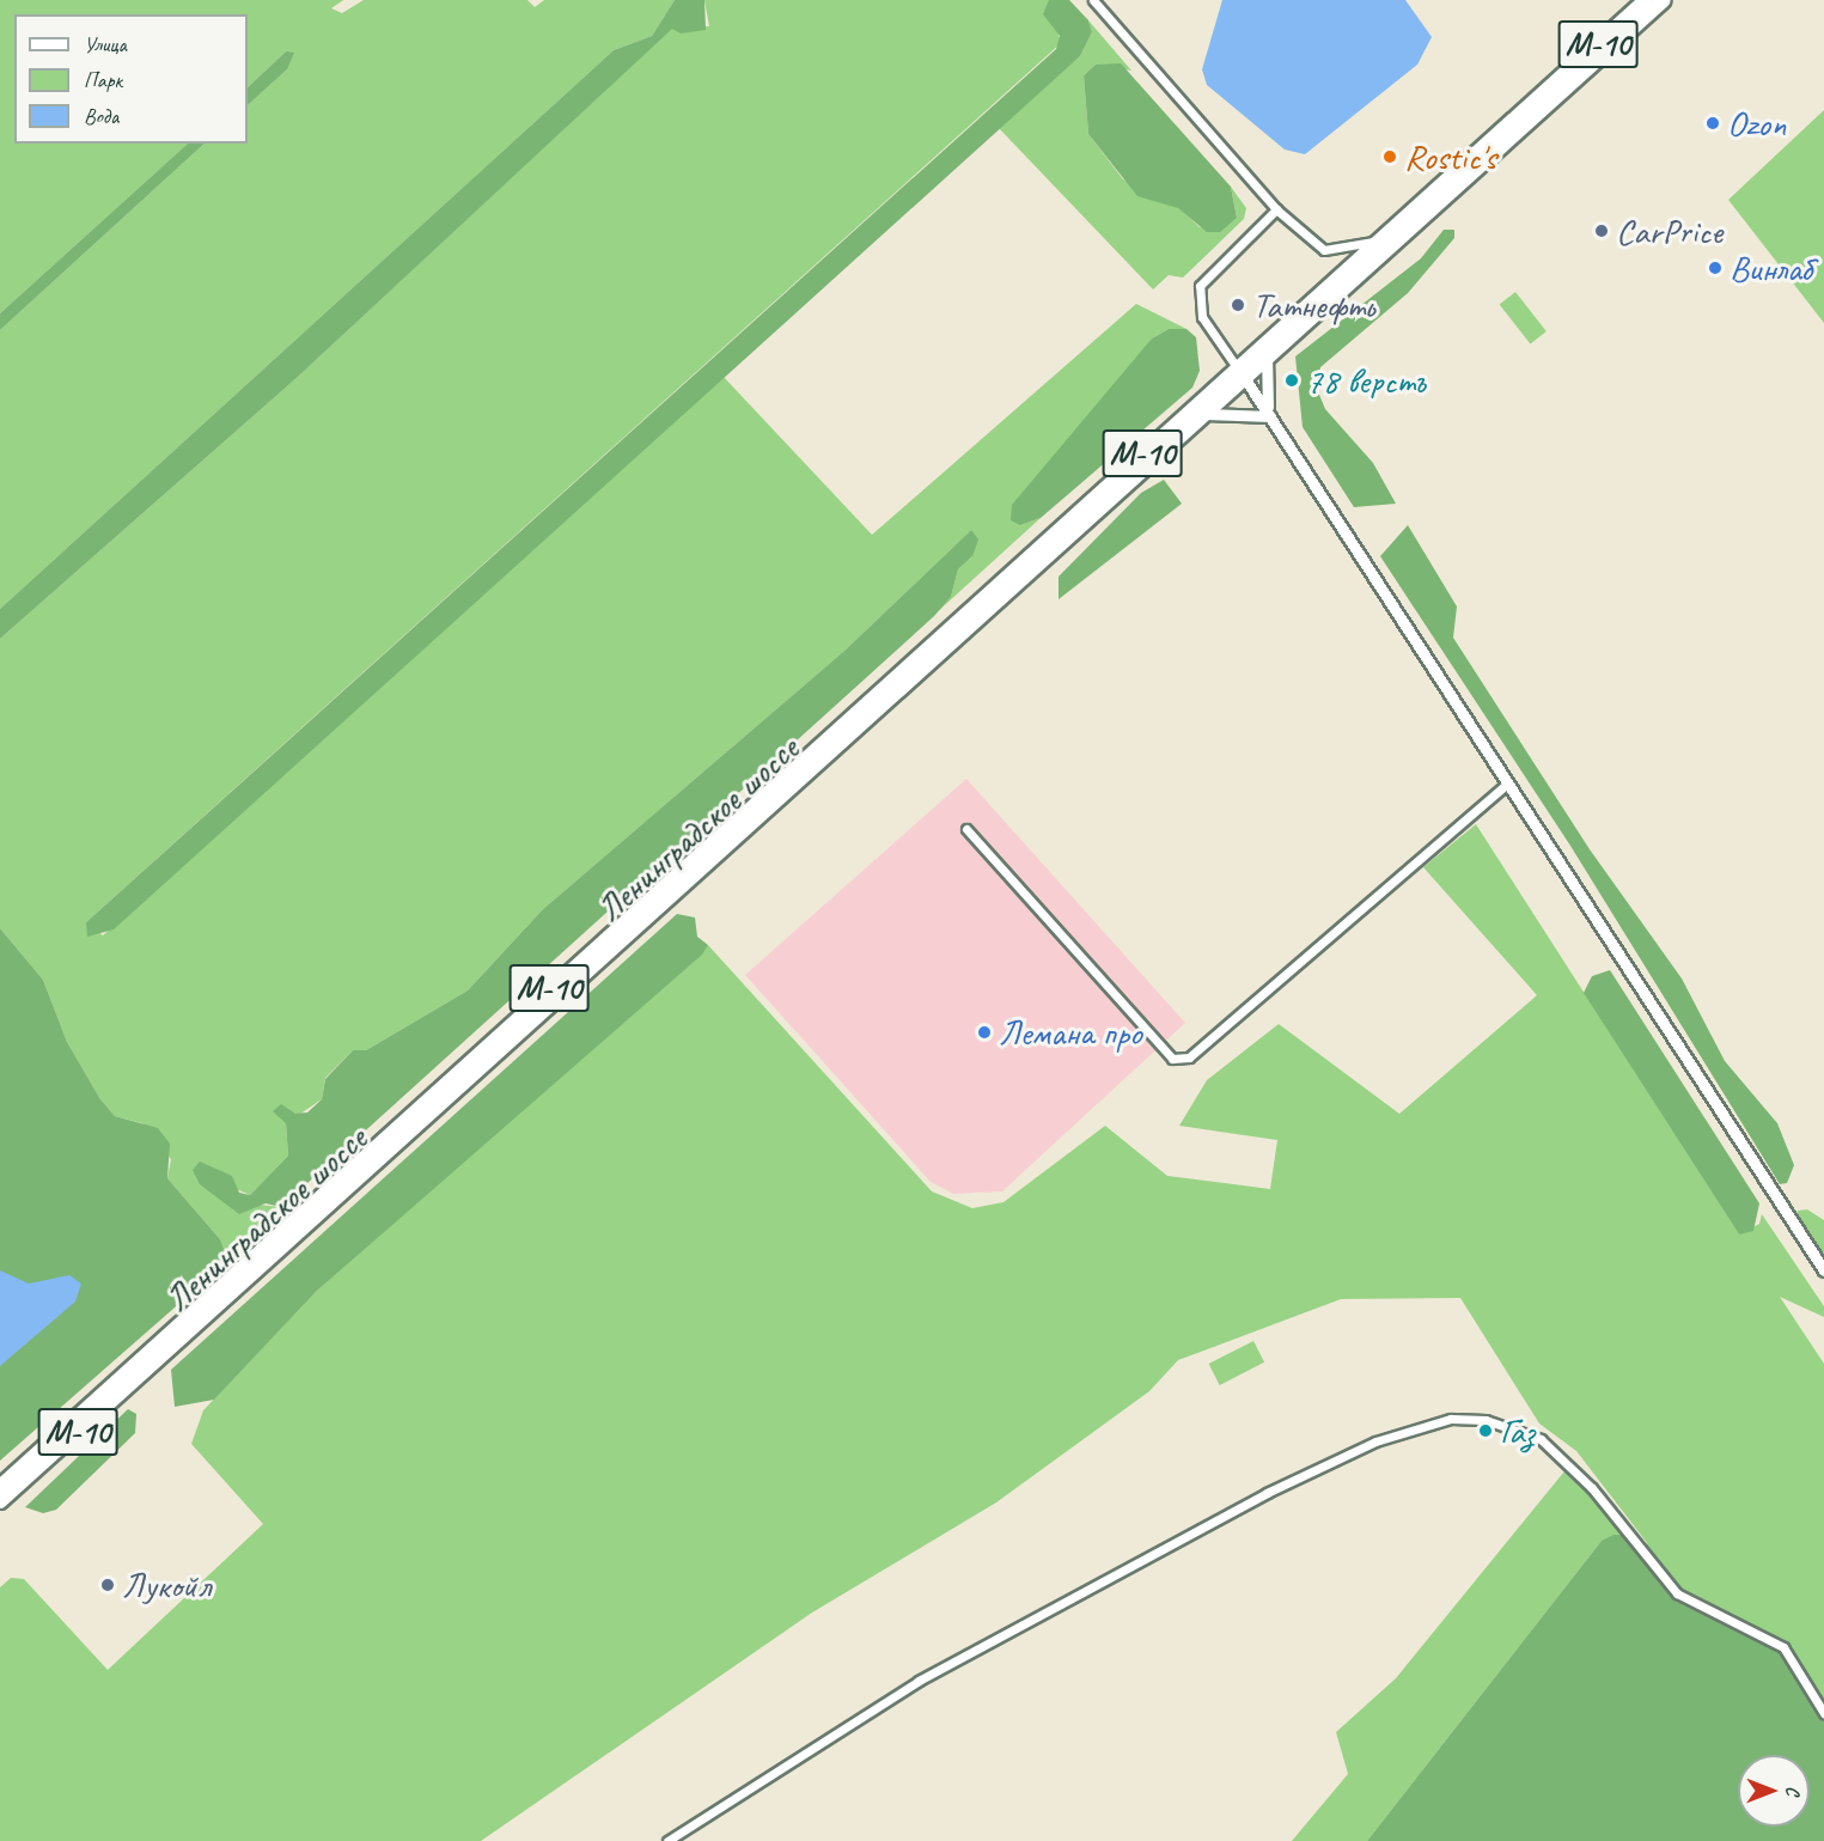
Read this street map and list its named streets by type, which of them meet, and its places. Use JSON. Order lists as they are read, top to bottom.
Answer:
{
  "streets": {
    "highway": ["М-10", "Ленинградское шоссе"]
  },
  "crossings": [
    ["М-10", "Ленинградское шоссе"]
  ],
  "places": [
    "Ozon",
    "Rostic's",
    "CarPrice",
    "Винлаб",
    "Татнефть",
    "78 верстъ",
    "Лемана про",
    "Газ",
    "Лукойл"
  ],
  "legend": ["Улица", "Парк", "Вода"],
  "north": "right"
}
